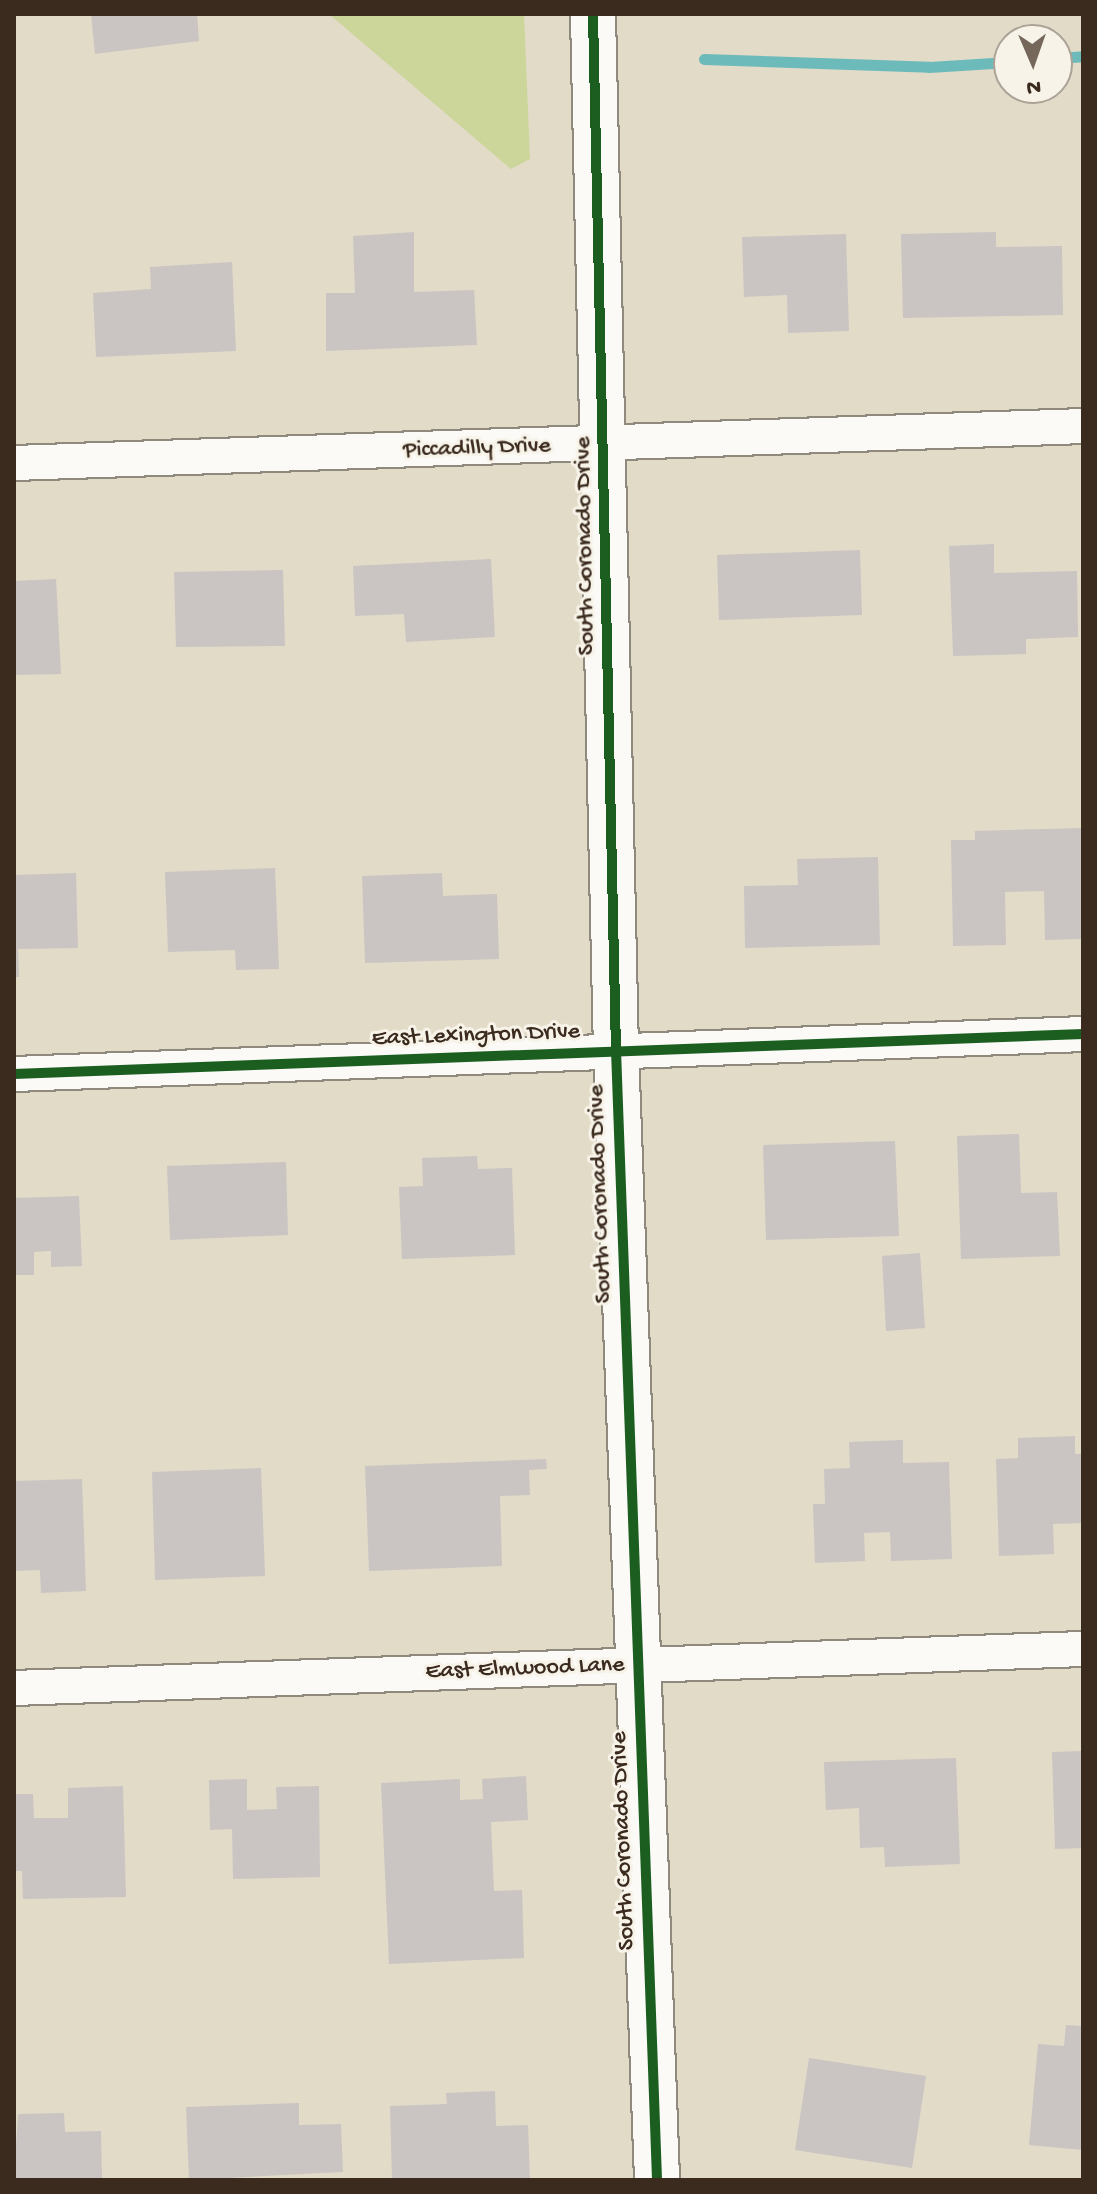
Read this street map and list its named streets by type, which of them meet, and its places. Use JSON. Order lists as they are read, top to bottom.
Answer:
{
  "streets": {
    "street": [
      "Piccadilly Drive",
      "South Coronado Drive",
      "East Lexington Drive",
      "East Elmwood Lane"
    ]
  },
  "crossings": [
    ["Piccadilly Drive", "South Coronado Drive"],
    ["South Coronado Drive", "East Lexington Drive"],
    ["South Coronado Drive", "East Elmwood Lane"]
  ],
  "north": "bottom"
}
